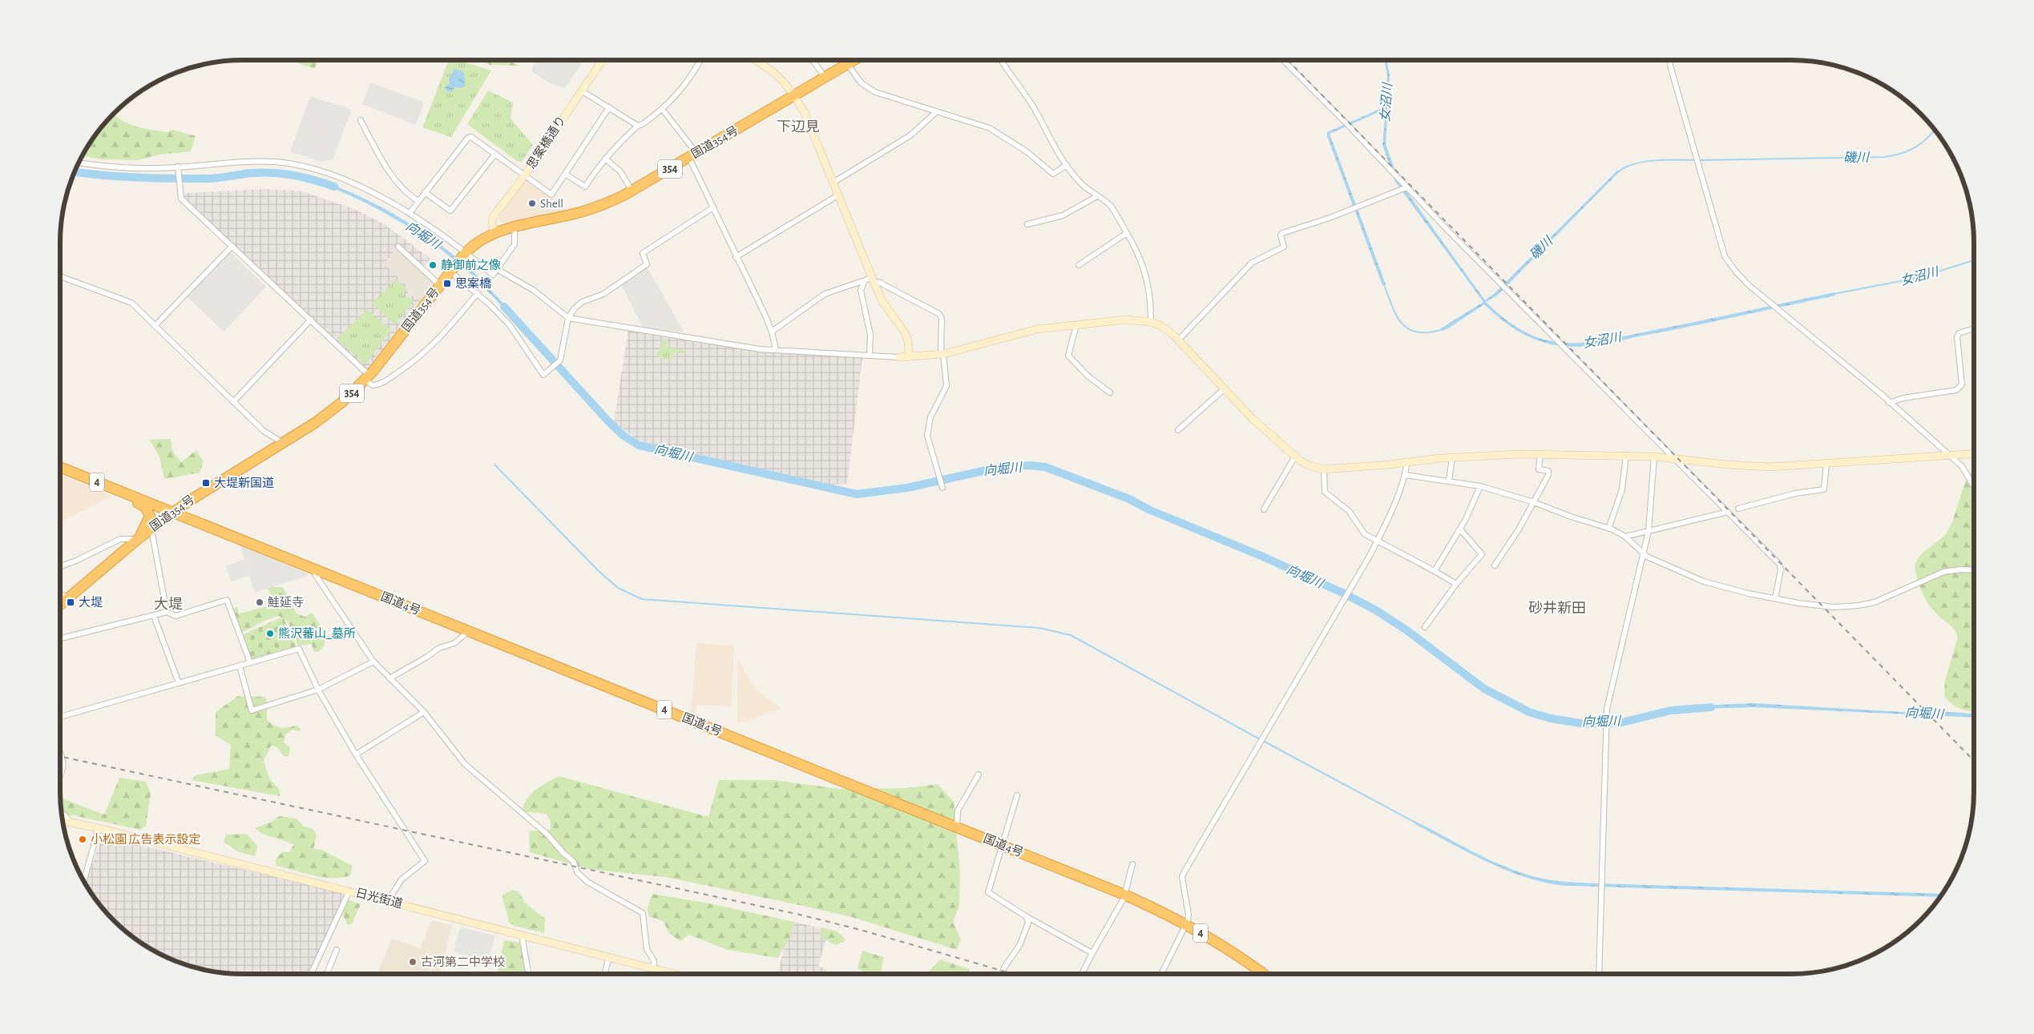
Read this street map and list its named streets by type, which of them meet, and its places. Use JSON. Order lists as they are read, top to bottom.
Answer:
{
  "streets": {
    "highway": [
      "国道354号",
      "354",
      "4",
      "国道4号"
    ],
    "street": ["思案橋通り", "日光街道"]
  },
  "crossings": [
    ["思案橋通り", "国道354号"],
    ["国道354号", "国道4号"]
  ],
  "districts": ["下辺見", "大堤", "砂井新田"],
  "water": ["女沼川", "磯川", "向堀川"],
  "places": {
    "other": [
      "Shell",
      "静御前之像",
      "鮭延寺",
      "熊沢蕃山_墓所",
      "小松園 広告表示設定",
      "古河第二中学校"
    ],
    "transit": ["思案橋", "大堤新国道", "大堤"]
  }
}
